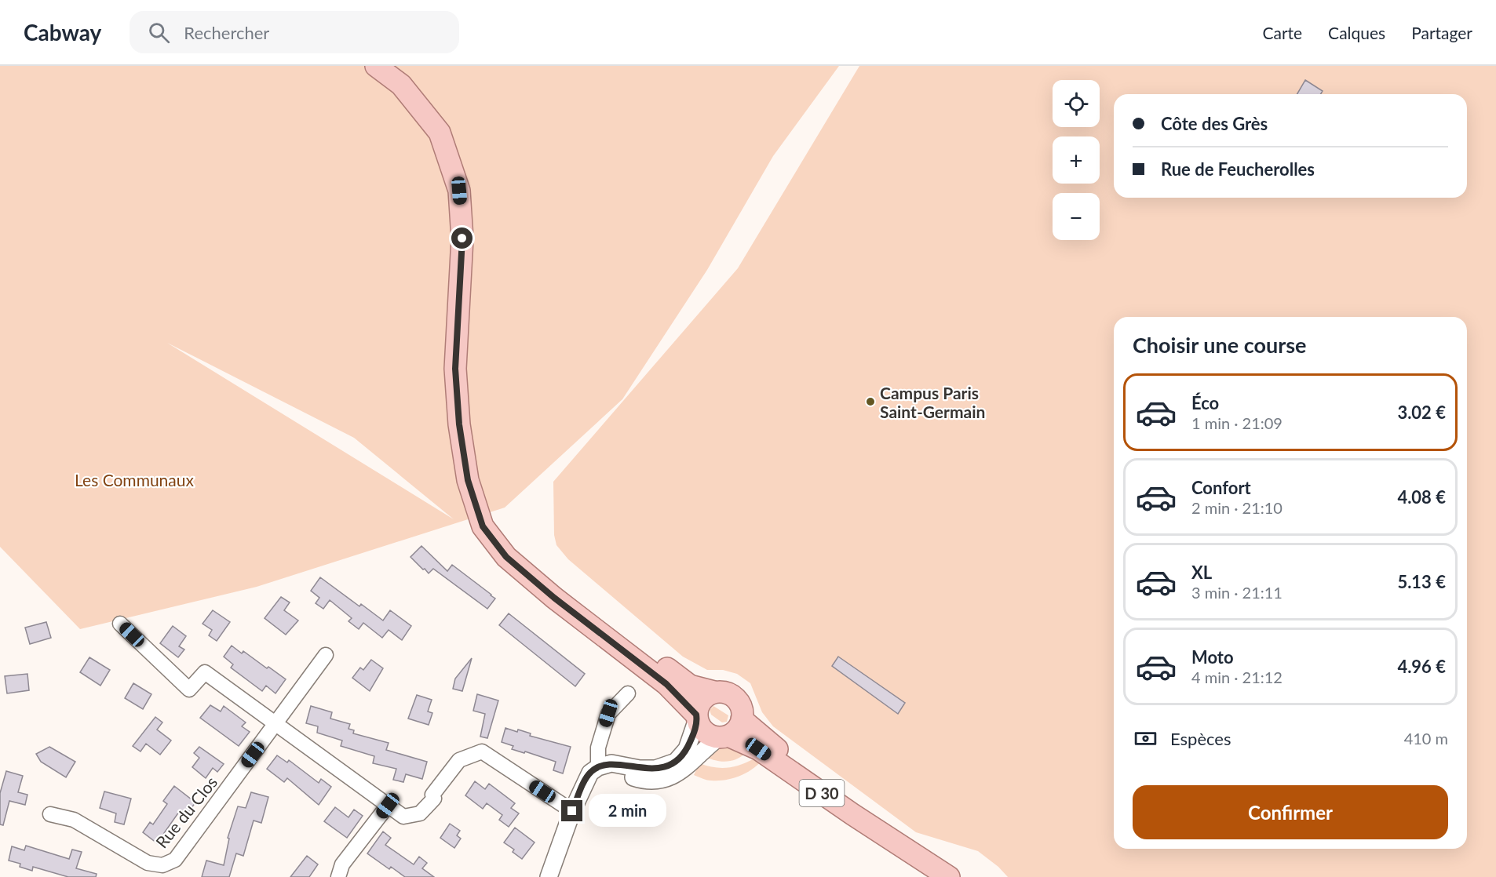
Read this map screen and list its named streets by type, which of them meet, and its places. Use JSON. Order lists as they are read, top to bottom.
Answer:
{
  "streets": {
    "main road": ["D 30"],
    "street": ["Rue du Clos"]
  },
  "parks": ["Les Communaux"],
  "places": ["Campus Paris Saint-Germain"],
  "page": {
    "header": "Cabway",
    "search": "Rechercher",
    "nav": ["Carte", "Calques", "Partager"],
    "map_buttons": ["+", "−"],
    "banner": ["Côte des Grès", "Rue de Feucherolles"],
    "heading": "Choisir une course",
    "list": [
      {
        "name": "Éco",
        "note": "1 min · 21:09",
        "value": "3.02 €"
      },
      {
        "name": "Confort",
        "note": "2 min · 21:10",
        "value": "4.08 €"
      },
      {
        "name": "XL",
        "note": "3 min · 21:11",
        "value": "5.13 €"
      },
      {
        "name": "Moto",
        "note": "4 min · 21:12",
        "value": "4.96 €"
      }
    ],
    "pay": ["Espèces", "410 m"],
    "buttons": "Confirmer",
    "bubble": "2 min"
  }
}
